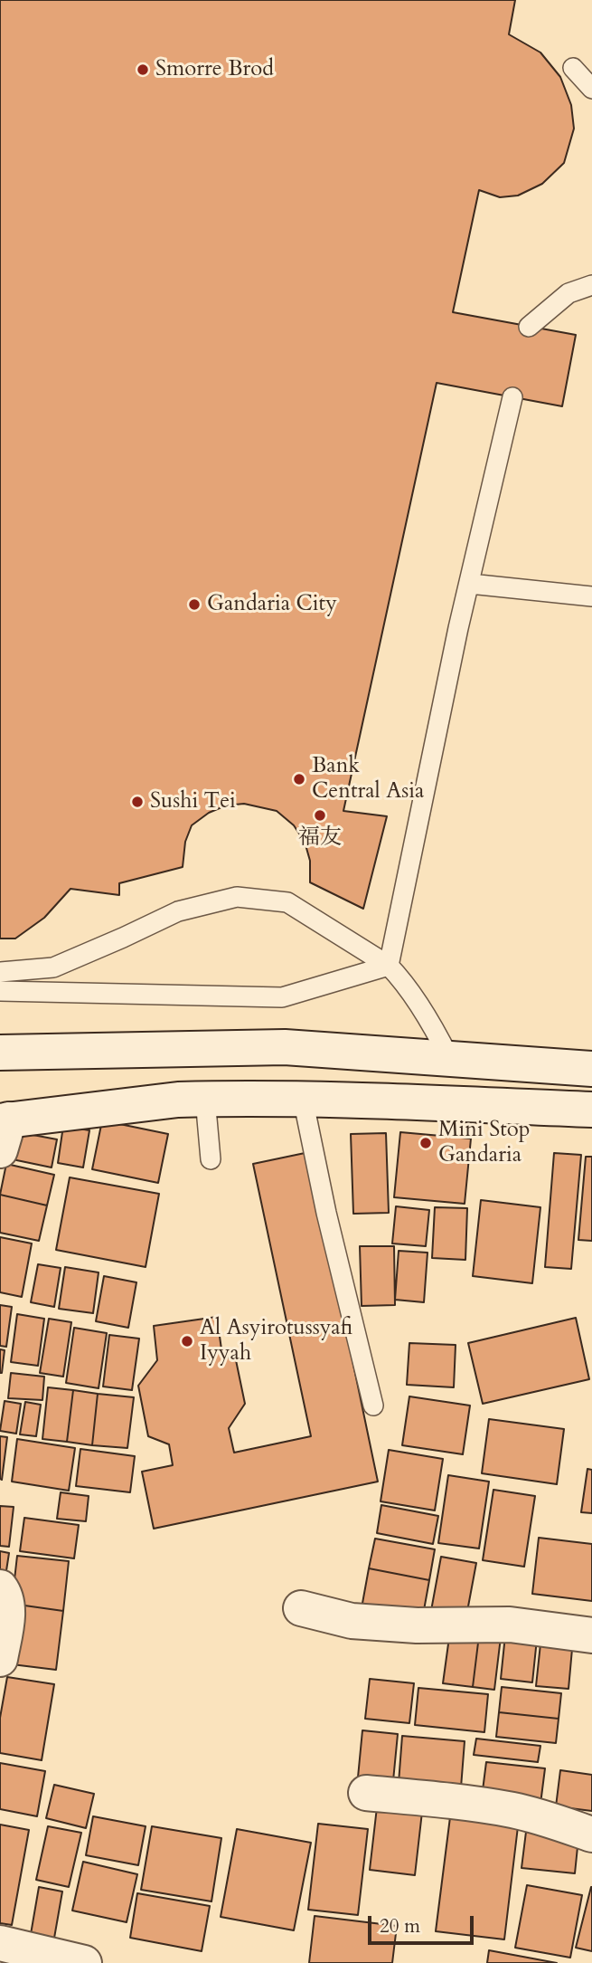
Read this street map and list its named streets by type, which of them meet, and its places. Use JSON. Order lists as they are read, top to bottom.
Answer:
{
  "places": [
    "Smorre Brod",
    "Gandaria City",
    "Bank Central Asia",
    "Sushi Tei",
    "福友",
    "Mini Stop Gandaria",
    "Al Asyirotussyafi Iyyah"
  ],
  "scale_bar": "20 m"
}
